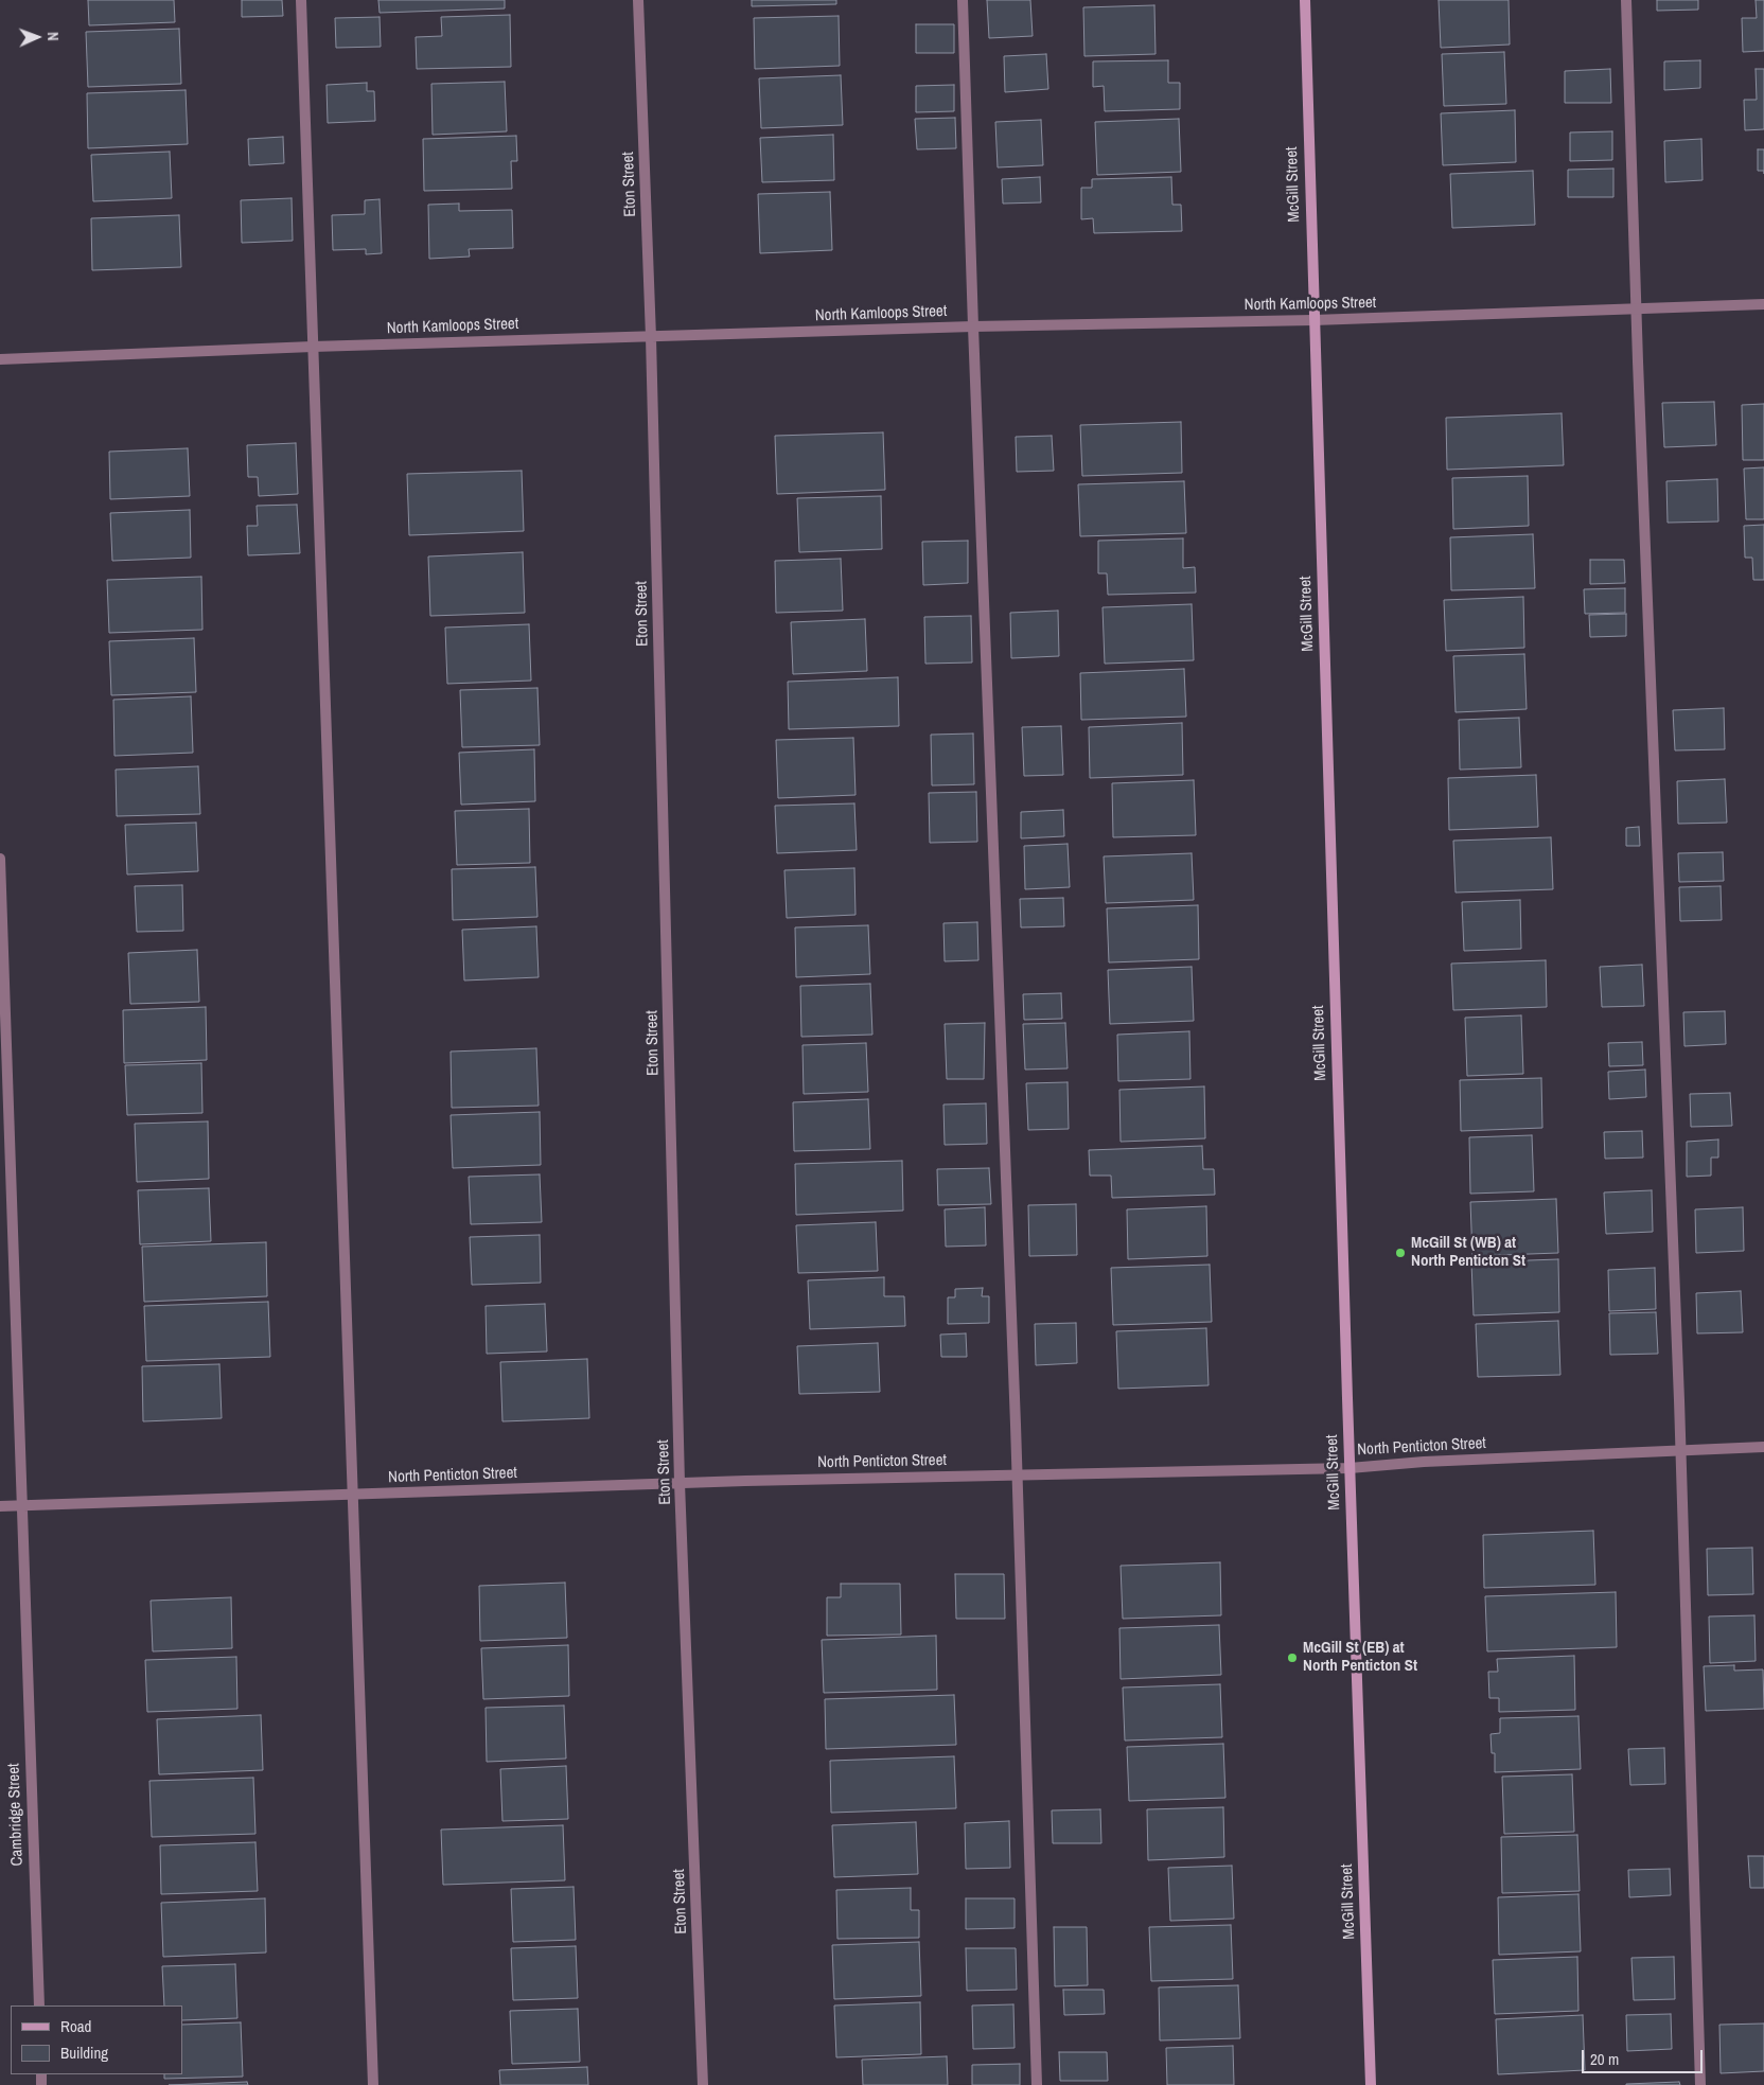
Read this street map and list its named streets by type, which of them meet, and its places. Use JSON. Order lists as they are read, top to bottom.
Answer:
{
  "streets": {
    "main road": ["McGill Street"],
    "street": [
      "Eton Street",
      "North Kamloops Street",
      "North Penticton Street",
      "Cambridge Street"
    ]
  },
  "crossings": [
    ["Eton Street", "North Kamloops Street"],
    ["Eton Street", "North Penticton Street"],
    ["McGill Street", "North Kamloops Street"],
    ["McGill Street", "North Penticton Street"],
    ["North Penticton Street", "Cambridge Street"]
  ],
  "places": ["McGill St (WB) at North Penticton St", "McGill St (EB) at North Penticton St"],
  "legend": ["Road", "Building"],
  "scale_bar": "20 m",
  "north": "right"
}
